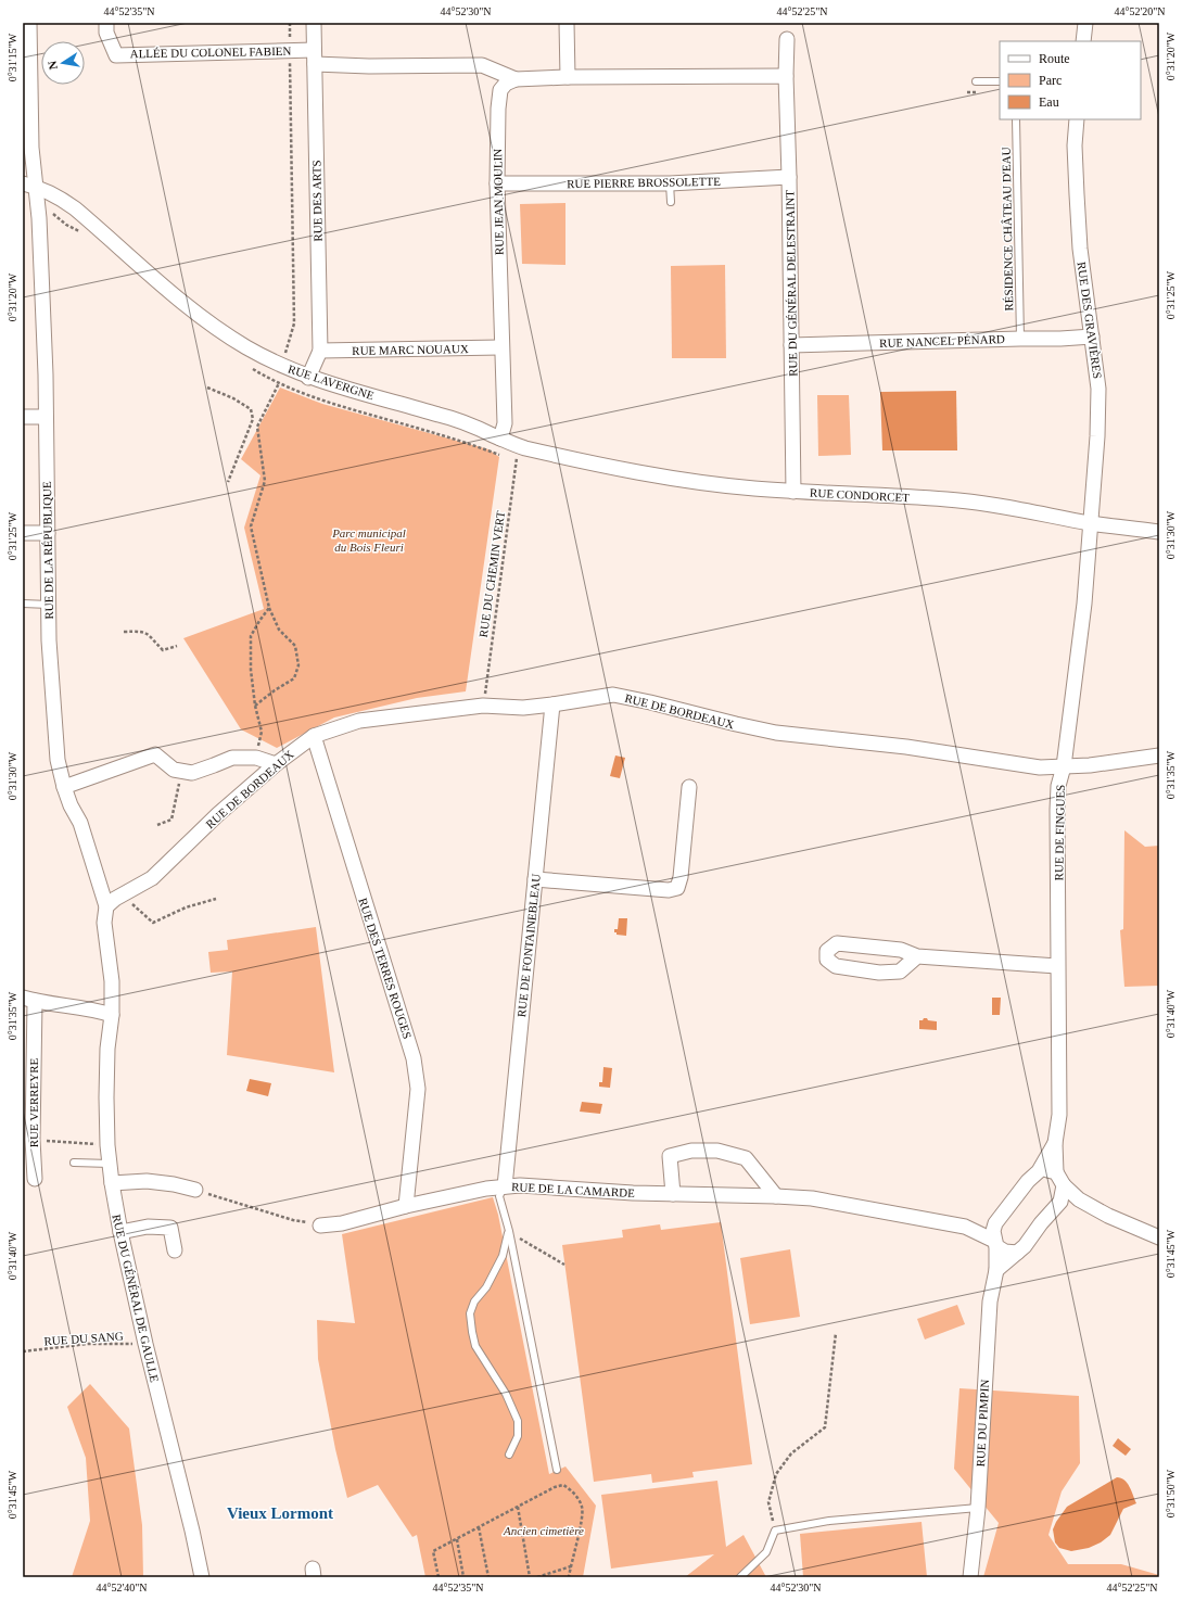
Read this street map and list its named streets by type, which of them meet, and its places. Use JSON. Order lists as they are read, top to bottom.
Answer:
{
  "streets": {
    "street": [
      "ALLÉE DU COLONEL FABIEN",
      "RUE PIERRE BROSSOLETTE",
      "RUE DES ARTS",
      "RUE JEAN MOULIN",
      "RUE DU GÉNÉRAL DELESTRAINT",
      "RUE DES GRAVIÈRES",
      "RUE NANCEL PÉNARD",
      "RUE MARC NOUAUX",
      "RUE LAVERGNE",
      "RUE CONDORCET",
      "RUE DE LA RÉPUBLIQUE",
      "RUE DE BORDEAUX",
      "RUE DE FINGUES",
      "RUE DE FONTAINEBLEAU",
      "RUE DES TERRES ROUGES",
      "RUE VERREYRE",
      "RUE DE LA CAMARDE",
      "RUE DU GÉNÉRAL DE GAULLE",
      "RUE DU PIMPIN"
    ],
    "lane": ["RÉSIDENCE CHÂTEAU D'EAU"],
    "path": ["RUE DU CHEMIN VERT", "RUE DU SANG"]
  },
  "crossings": [
    ["ALLÉE DU COLONEL FABIEN", "RUE DES ARTS"],
    ["RUE PIERRE BROSSOLETTE", "RUE JEAN MOULIN"],
    ["RUE PIERRE BROSSOLETTE", "RUE DU GÉNÉRAL DELESTRAINT"],
    ["RUE DES ARTS", "RUE MARC NOUAUX"],
    ["RUE DES ARTS", "RUE LAVERGNE"],
    ["RUE JEAN MOULIN", "RUE MARC NOUAUX"],
    ["RUE JEAN MOULIN", "RUE LAVERGNE"],
    ["RÉSIDENCE CHÂTEAU D'EAU", "RUE NANCEL PÉNARD"],
    ["RUE DU GÉNÉRAL DELESTRAINT", "RUE NANCEL PÉNARD"],
    ["RUE DU GÉNÉRAL DELESTRAINT", "RUE CONDORCET"],
    ["RUE DES GRAVIÈRES", "RUE NANCEL PÉNARD"],
    ["RUE DES GRAVIÈRES", "RUE CONDORCET"],
    ["RUE DES GRAVIÈRES", "RUE DE FINGUES"],
    ["RUE LAVERGNE", "RUE CONDORCET"],
    ["RUE LAVERGNE", "RUE DE LA RÉPUBLIQUE"],
    ["RUE LAVERGNE", "RUE DU CHEMIN VERT"],
    ["RUE CONDORCET", "RUE DE FINGUES"],
    ["RUE DE LA RÉPUBLIQUE", "RUE DE BORDEAUX"],
    ["RUE DE LA RÉPUBLIQUE", "RUE DU GÉNÉRAL DE GAULLE"],
    ["RUE DU CHEMIN VERT", "RUE DE BORDEAUX"],
    ["RUE DE BORDEAUX", "RUE DE FINGUES"],
    ["RUE DE BORDEAUX", "RUE DE FONTAINEBLEAU"],
    ["RUE DE BORDEAUX", "RUE DES TERRES ROUGES"],
    ["RUE DE BORDEAUX", "RUE DU GÉNÉRAL DE GAULLE"],
    ["RUE DE FINGUES", "RUE DE LA CAMARDE"],
    ["RUE DE FINGUES", "RUE DU PIMPIN"],
    ["RUE DE FONTAINEBLEAU", "RUE DE LA CAMARDE"],
    ["RUE DES TERRES ROUGES", "RUE DE LA CAMARDE"],
    ["RUE DE LA CAMARDE", "RUE DU PIMPIN"],
    ["RUE DU GÉNÉRAL DE GAULLE", "RUE DU SANG"]
  ],
  "districts": ["Vieux Lormont"],
  "parks": ["Parc municipal du Bois Fleuri", "Ancien cimetière"],
  "legend": ["Route", "Parc", "Eau"],
  "north": "left",
  "coordinates": [
    "44°52'35\"N",
    "44°52'30\"N",
    "44°52'25\"N",
    "44°52'20\"N",
    "0°31'20\"W",
    "0°31'15\"W",
    "0°31'25\"W",
    "0°31'30\"W",
    "0°31'35\"W",
    "0°31'40\"W",
    "0°31'45\"W",
    "0°31'50\"W",
    "44°52'40\"N"
  ]
}
